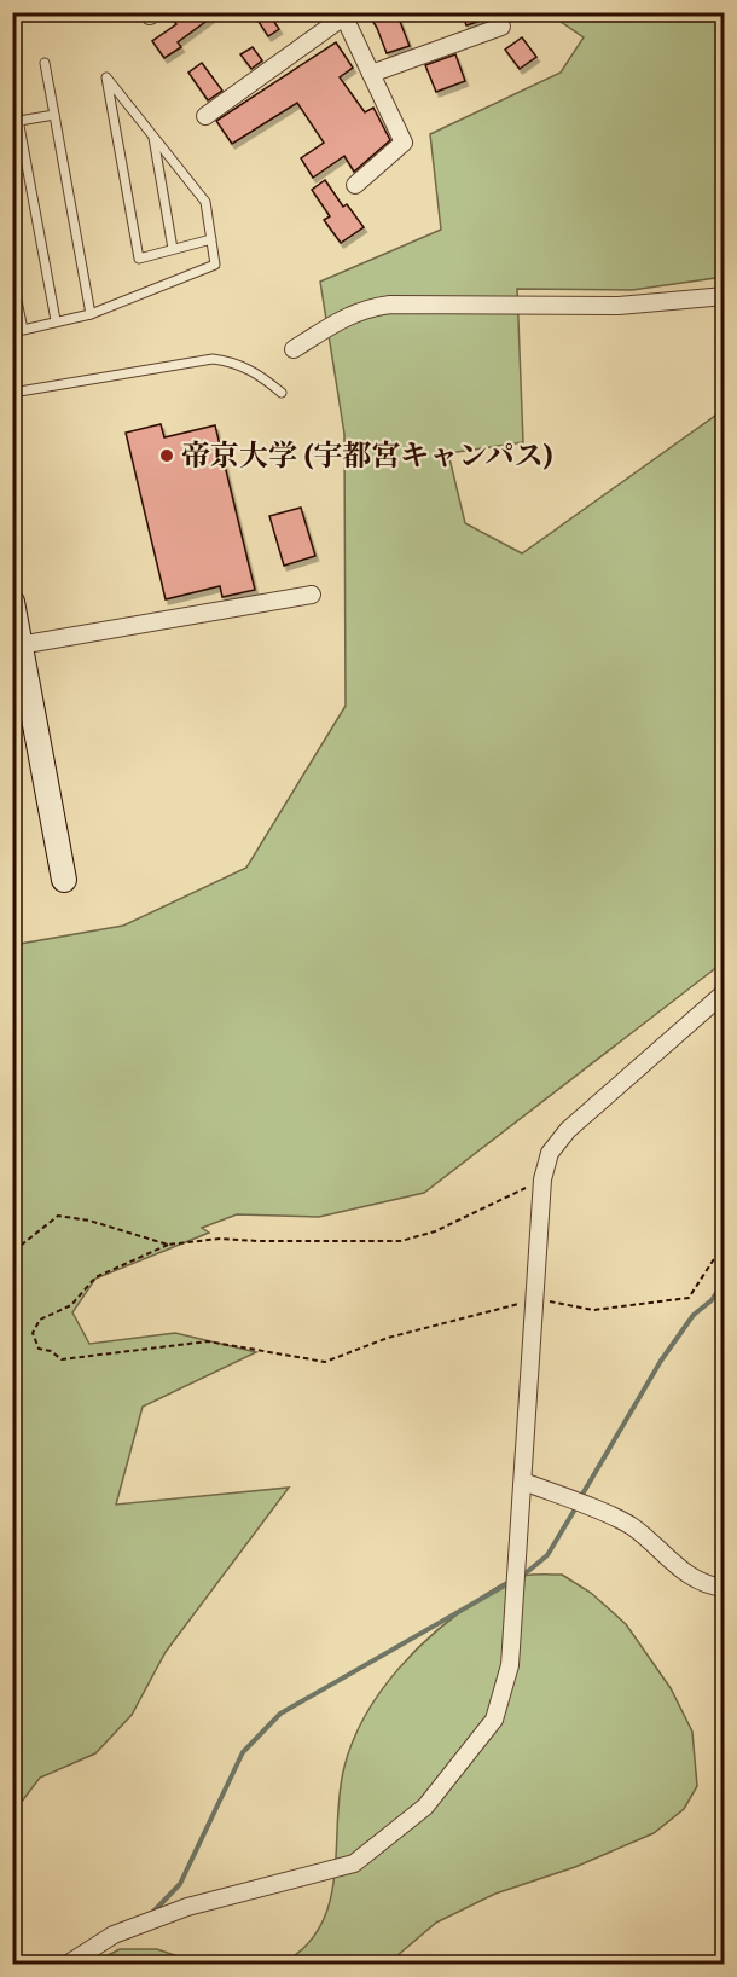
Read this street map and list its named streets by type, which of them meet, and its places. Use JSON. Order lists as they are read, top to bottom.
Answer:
{
  "places": ["帝京大学 (宇都宮キャンパス)"]
}
